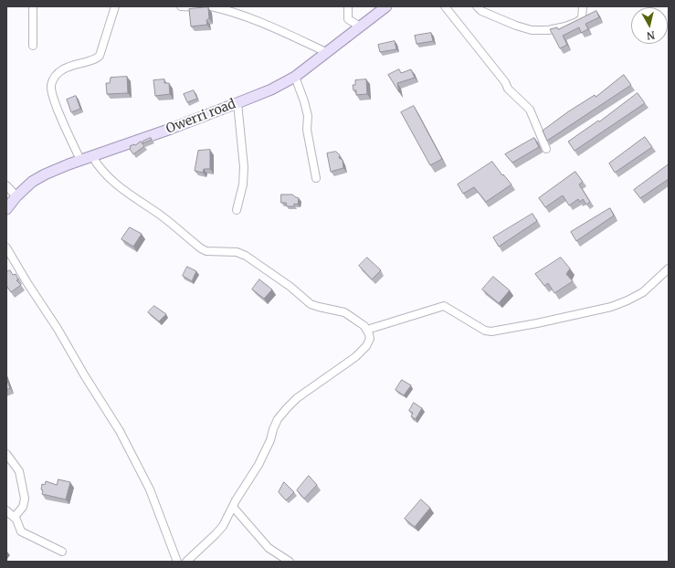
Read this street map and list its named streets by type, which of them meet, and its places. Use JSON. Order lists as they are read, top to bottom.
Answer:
{
  "streets": {
    "main road": ["Owerri road"]
  },
  "north": "bottom"
}
